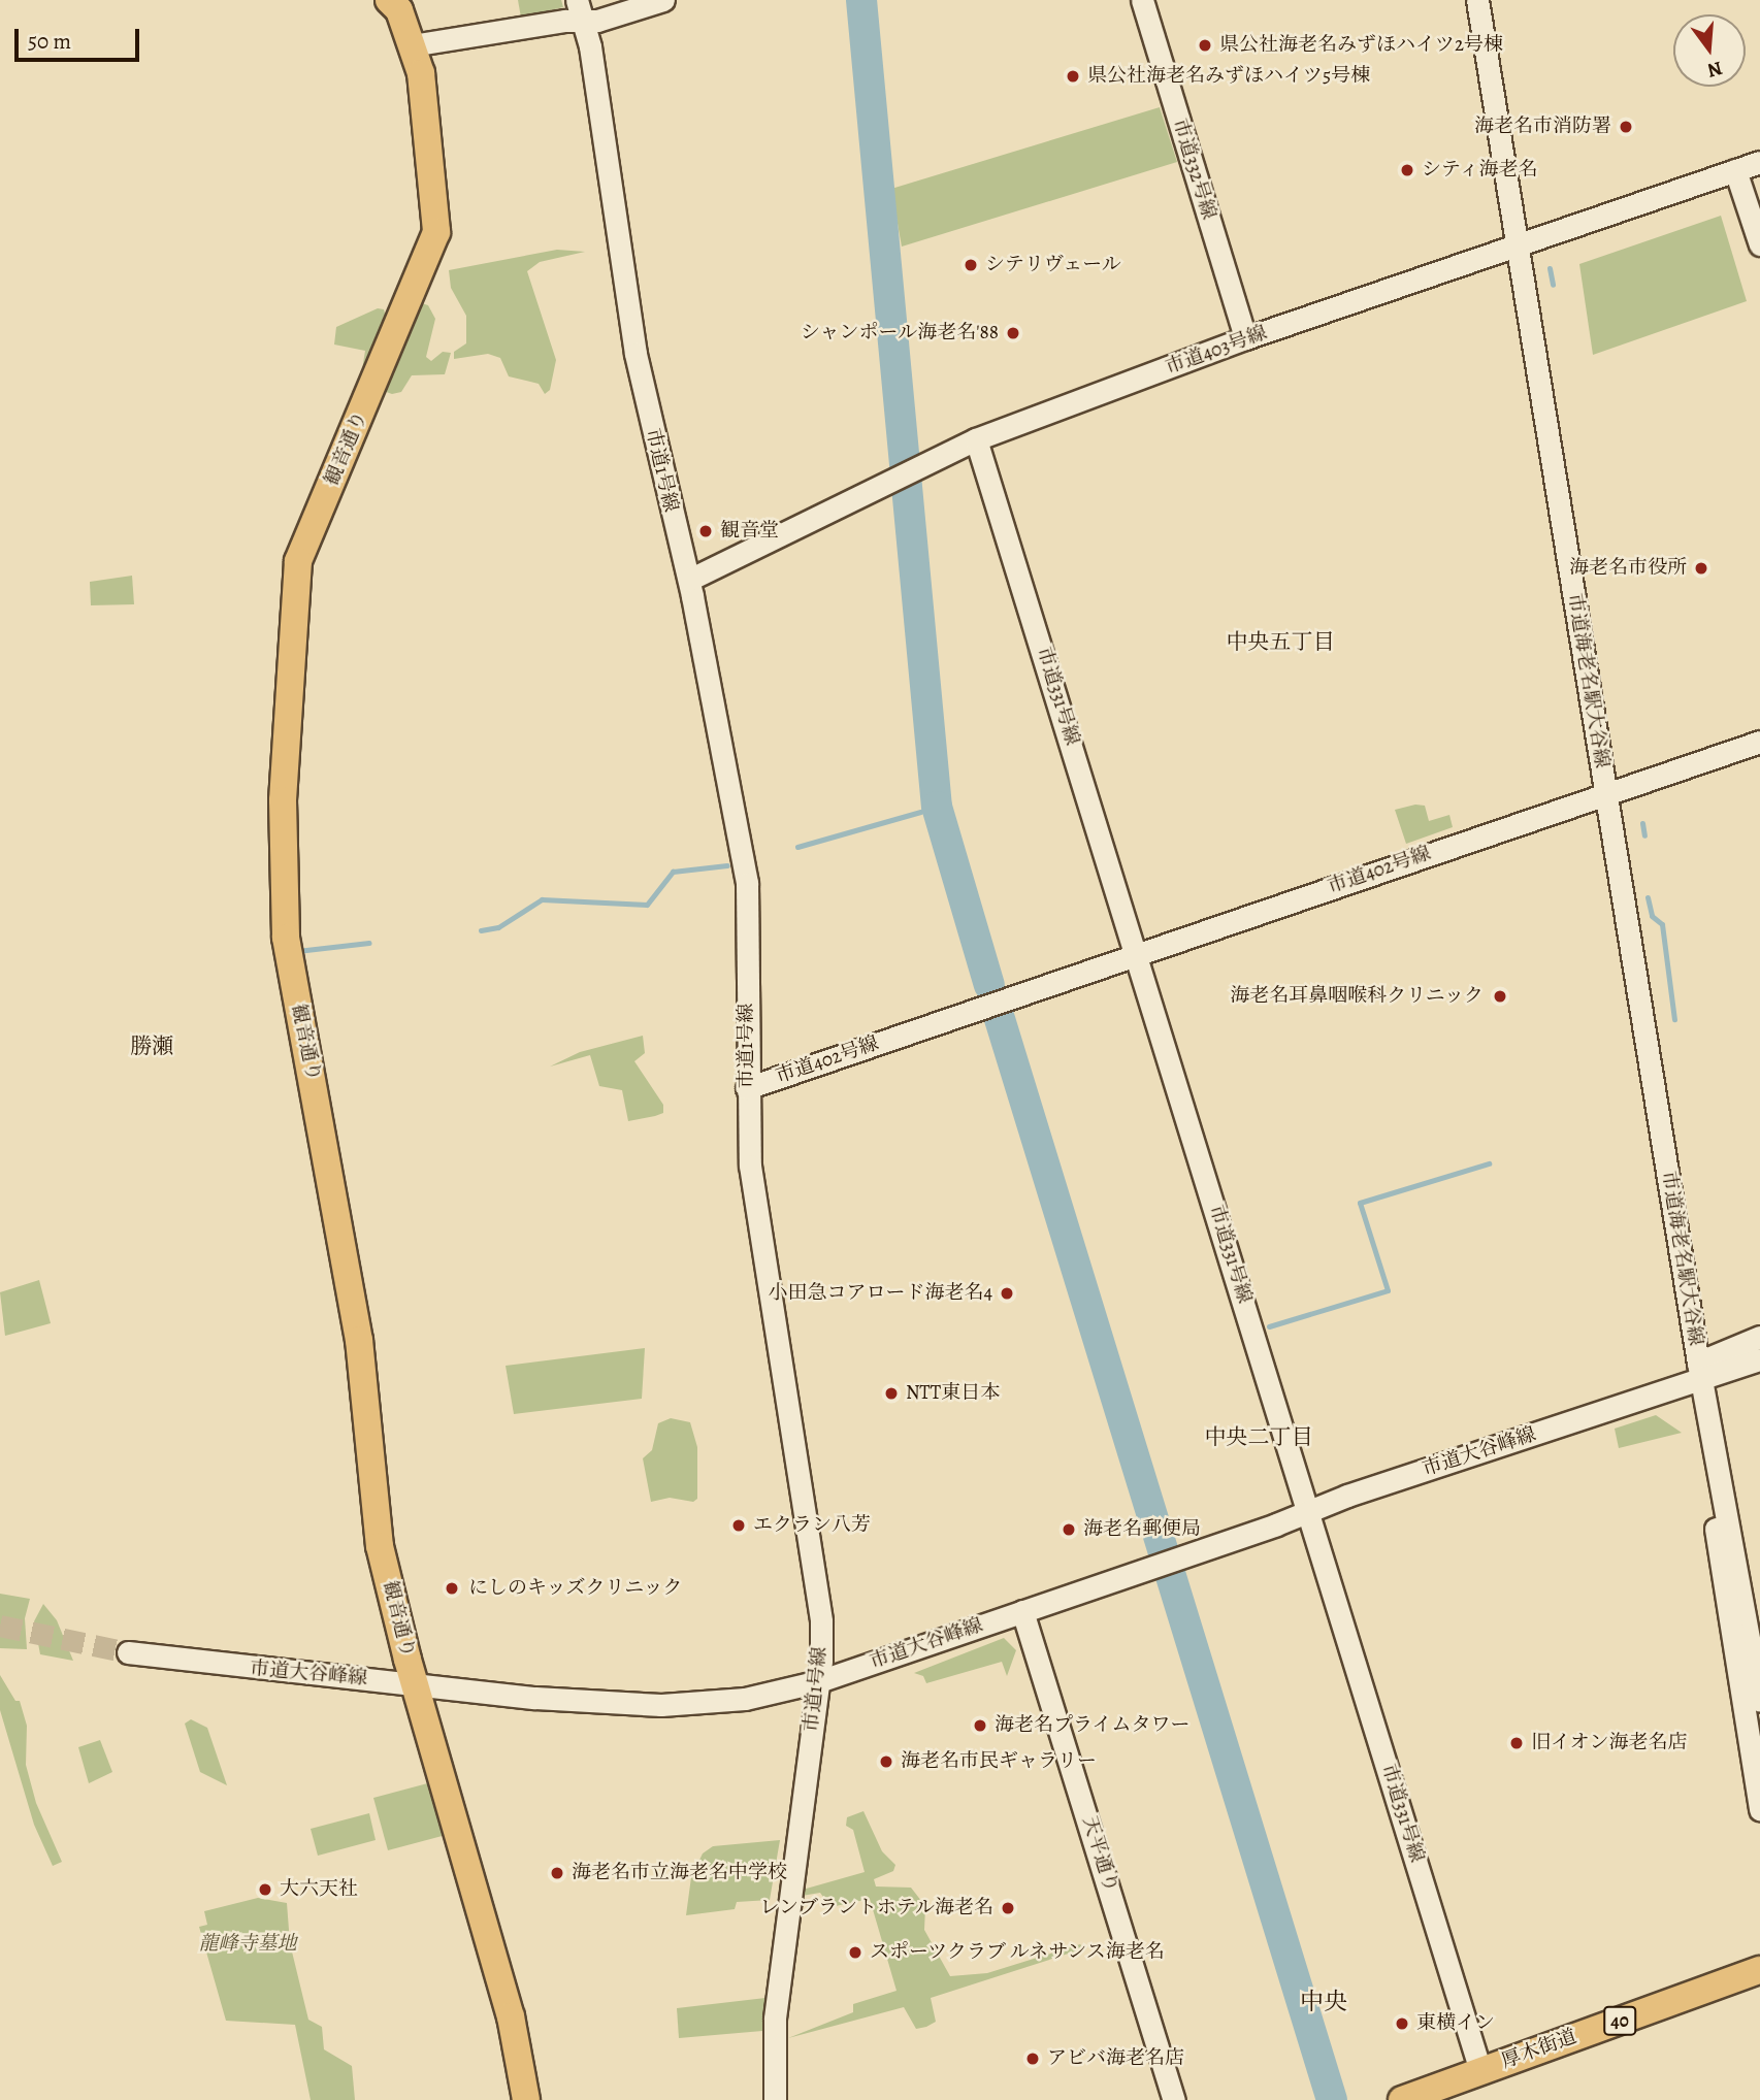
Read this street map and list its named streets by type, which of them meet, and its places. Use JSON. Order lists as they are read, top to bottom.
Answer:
{
  "streets": {
    "main road": ["観音通り", "40", "厚木街道"],
    "street": [
      "市道332号線",
      "市道403号線",
      "市道1号線",
      "市道海老名駅大谷線",
      "市道331号線",
      "市道402号線",
      "市道大谷峰線",
      "天平通り"
    ]
  },
  "crossings": [
    ["市道332号線", "市道403号線"],
    ["市道403号線", "市道1号線"],
    ["市道403号線", "市道海老名駅大谷線"],
    ["市道403号線", "市道331号線"],
    ["観音通り", "市道大谷峰線"],
    ["市道1号線", "市道402号線"],
    ["市道1号線", "市道大谷峰線"],
    ["市道海老名駅大谷線", "市道402号線"],
    ["市道海老名駅大谷線", "市道大谷峰線"],
    ["市道331号線", "市道402号線"],
    ["市道331号線", "市道大谷峰線"],
    ["市道331号線", "厚木街道"],
    ["市道大谷峰線", "天平通り"]
  ],
  "districts": [
    "中央五丁目",
    "勝瀬",
    "中央二丁目",
    "中央"
  ],
  "parks": ["龍峰寺墓地"],
  "places": [
    "県公社海老名みずほハイツ2号棟",
    "県公社海老名みずほハイツ5号棟",
    "海老名市消防署",
    "シティ海老名",
    "シテリヴェール",
    "シャンポール海老名'88",
    "観音堂",
    "海老名市役所",
    "海老名耳鼻咽喉科クリニック",
    "小田急コアロード海老名4",
    "NTT東日本",
    "エクラン八芳",
    "海老名郵便局",
    "にしのキッズクリニック",
    "海老名プライムタワー",
    "旧イオン海老名店",
    "海老名市民ギャラリー",
    "海老名市立海老名中学校",
    "大六天社",
    "レンブラントホテル海老名",
    "スポーツクラブ ルネサンス海老名",
    "東横イン",
    "アビバ海老名店"
  ],
  "scale_bar": "50 m",
  "north": "bottom"
}
